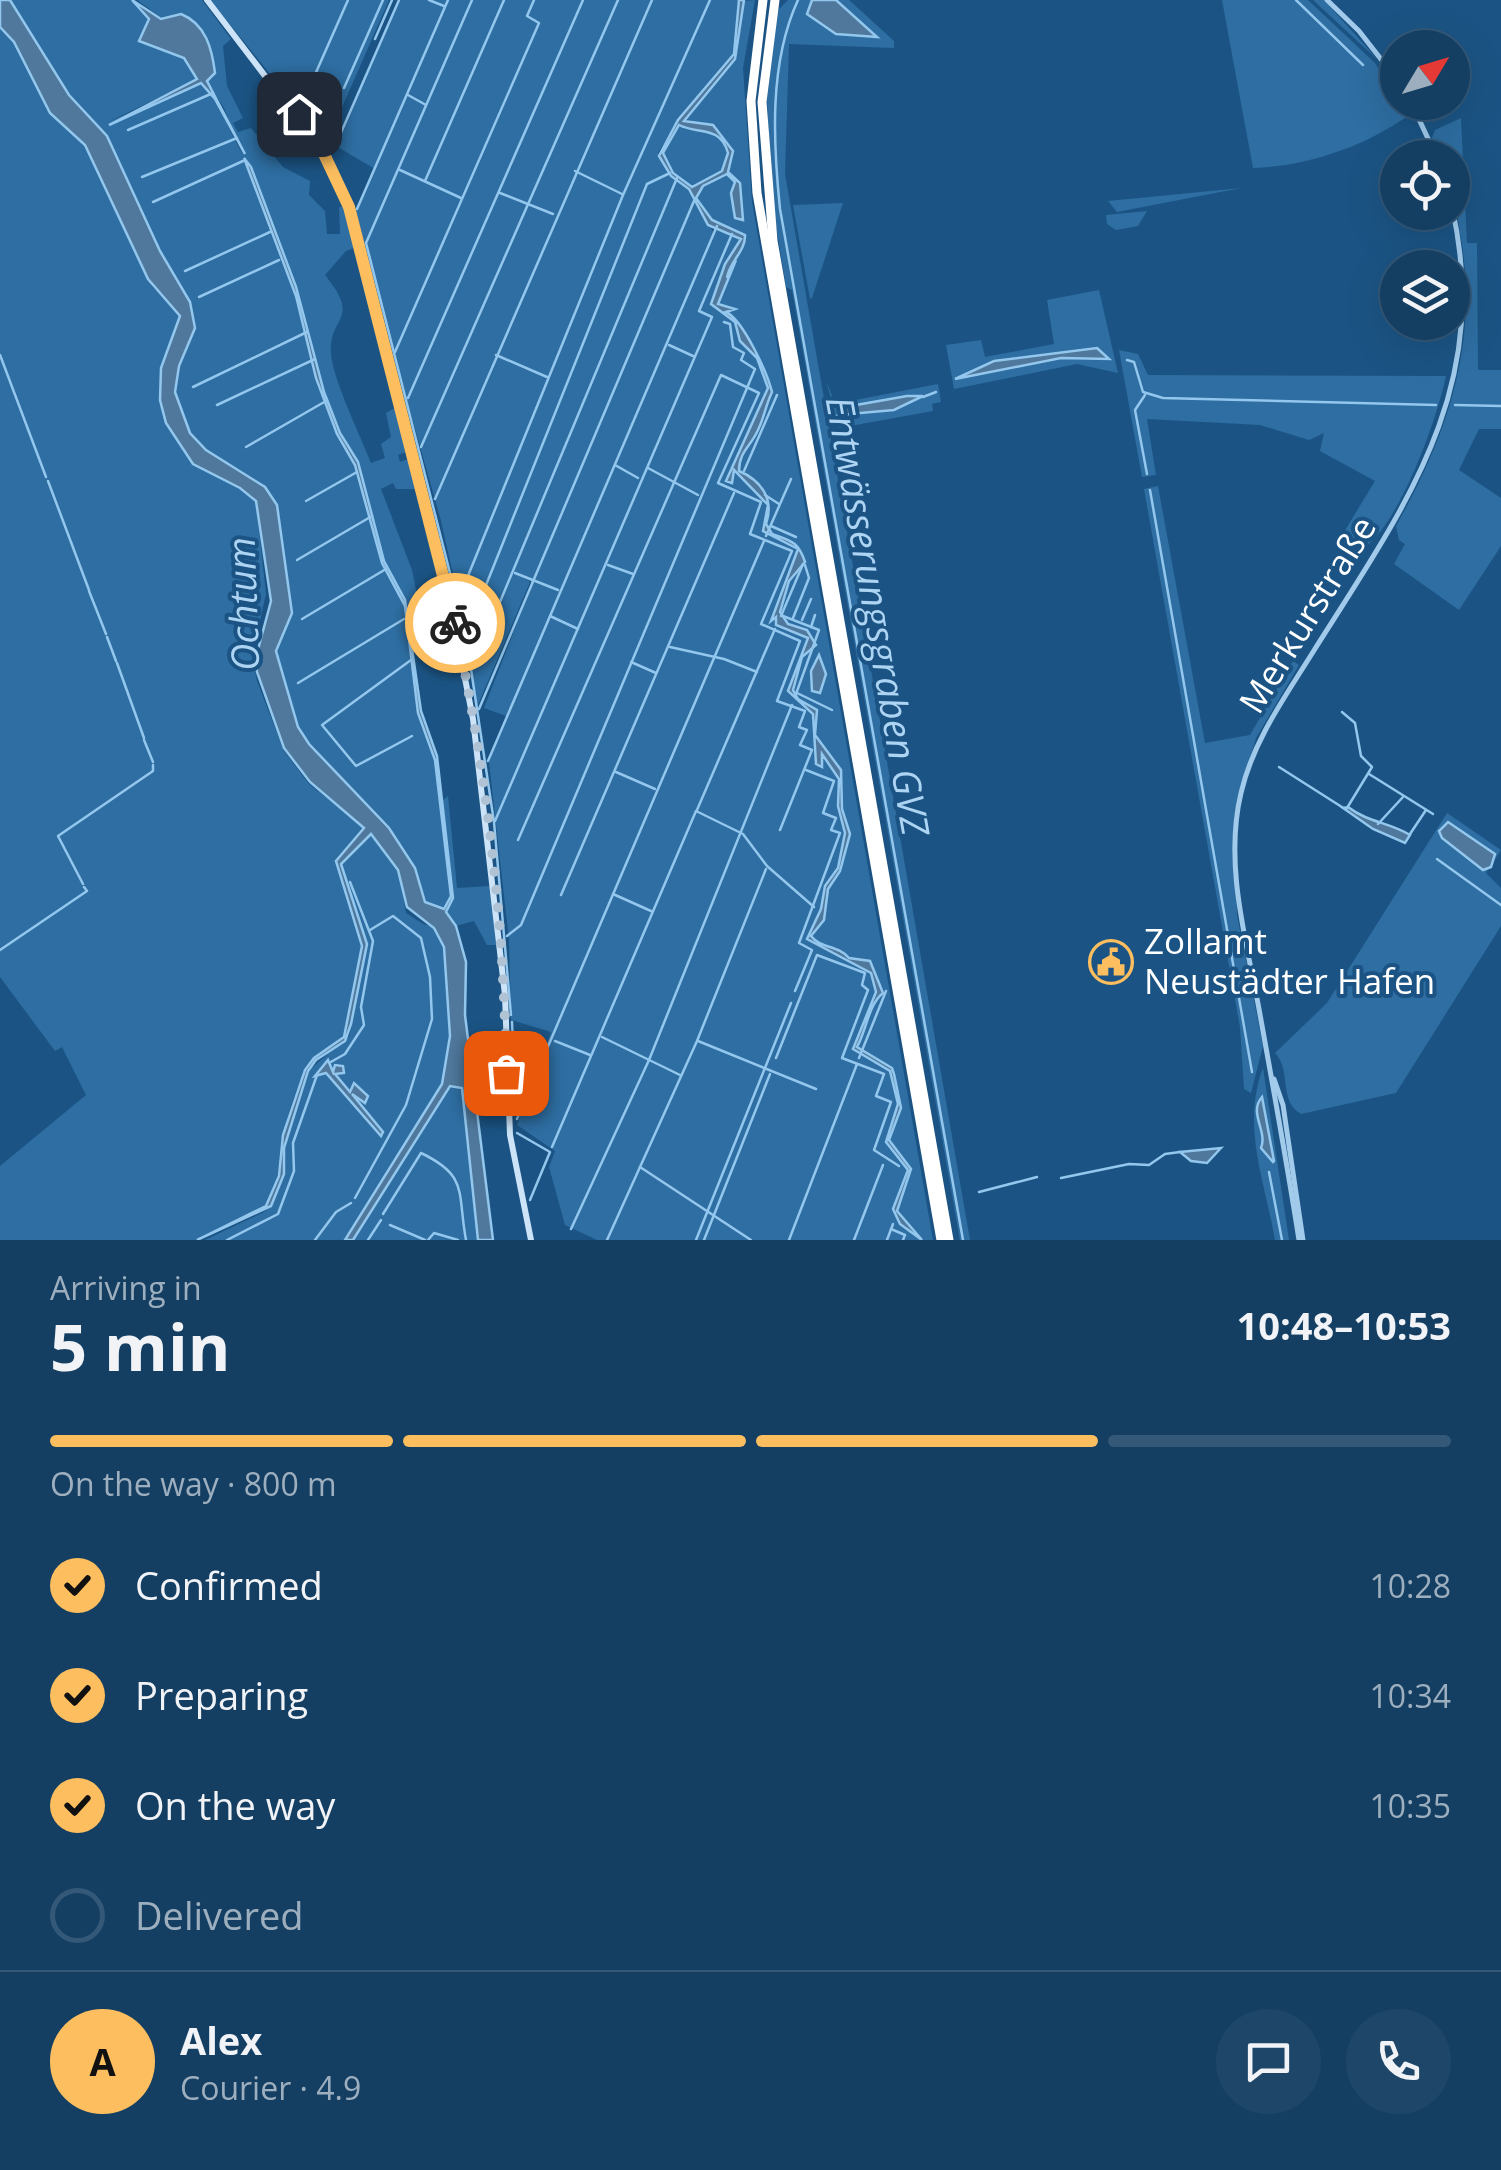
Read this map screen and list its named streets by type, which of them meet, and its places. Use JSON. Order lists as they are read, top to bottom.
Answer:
{
  "streets": {
    "street": ["Merkurstraße"]
  },
  "water": ["Ochtum", "Entwässerungsgraben GVZ"],
  "places": {
    "public building": ["Zollamt Neustädter Hafen"]
  },
  "north": "top right",
  "page": {
    "heading": ["5 min", "Arriving in", "10:48–10:53"],
    "panel": ["Alex", "Courier · 4.9"],
    "bar": "On the way · 800 m",
    "list": [
      ["Confirmed", "10:28"],
      ["Preparing", "10:34"],
      ["On the way", "10:35"],
      "Delivered"
    ],
    "round": "A"
  }
}
